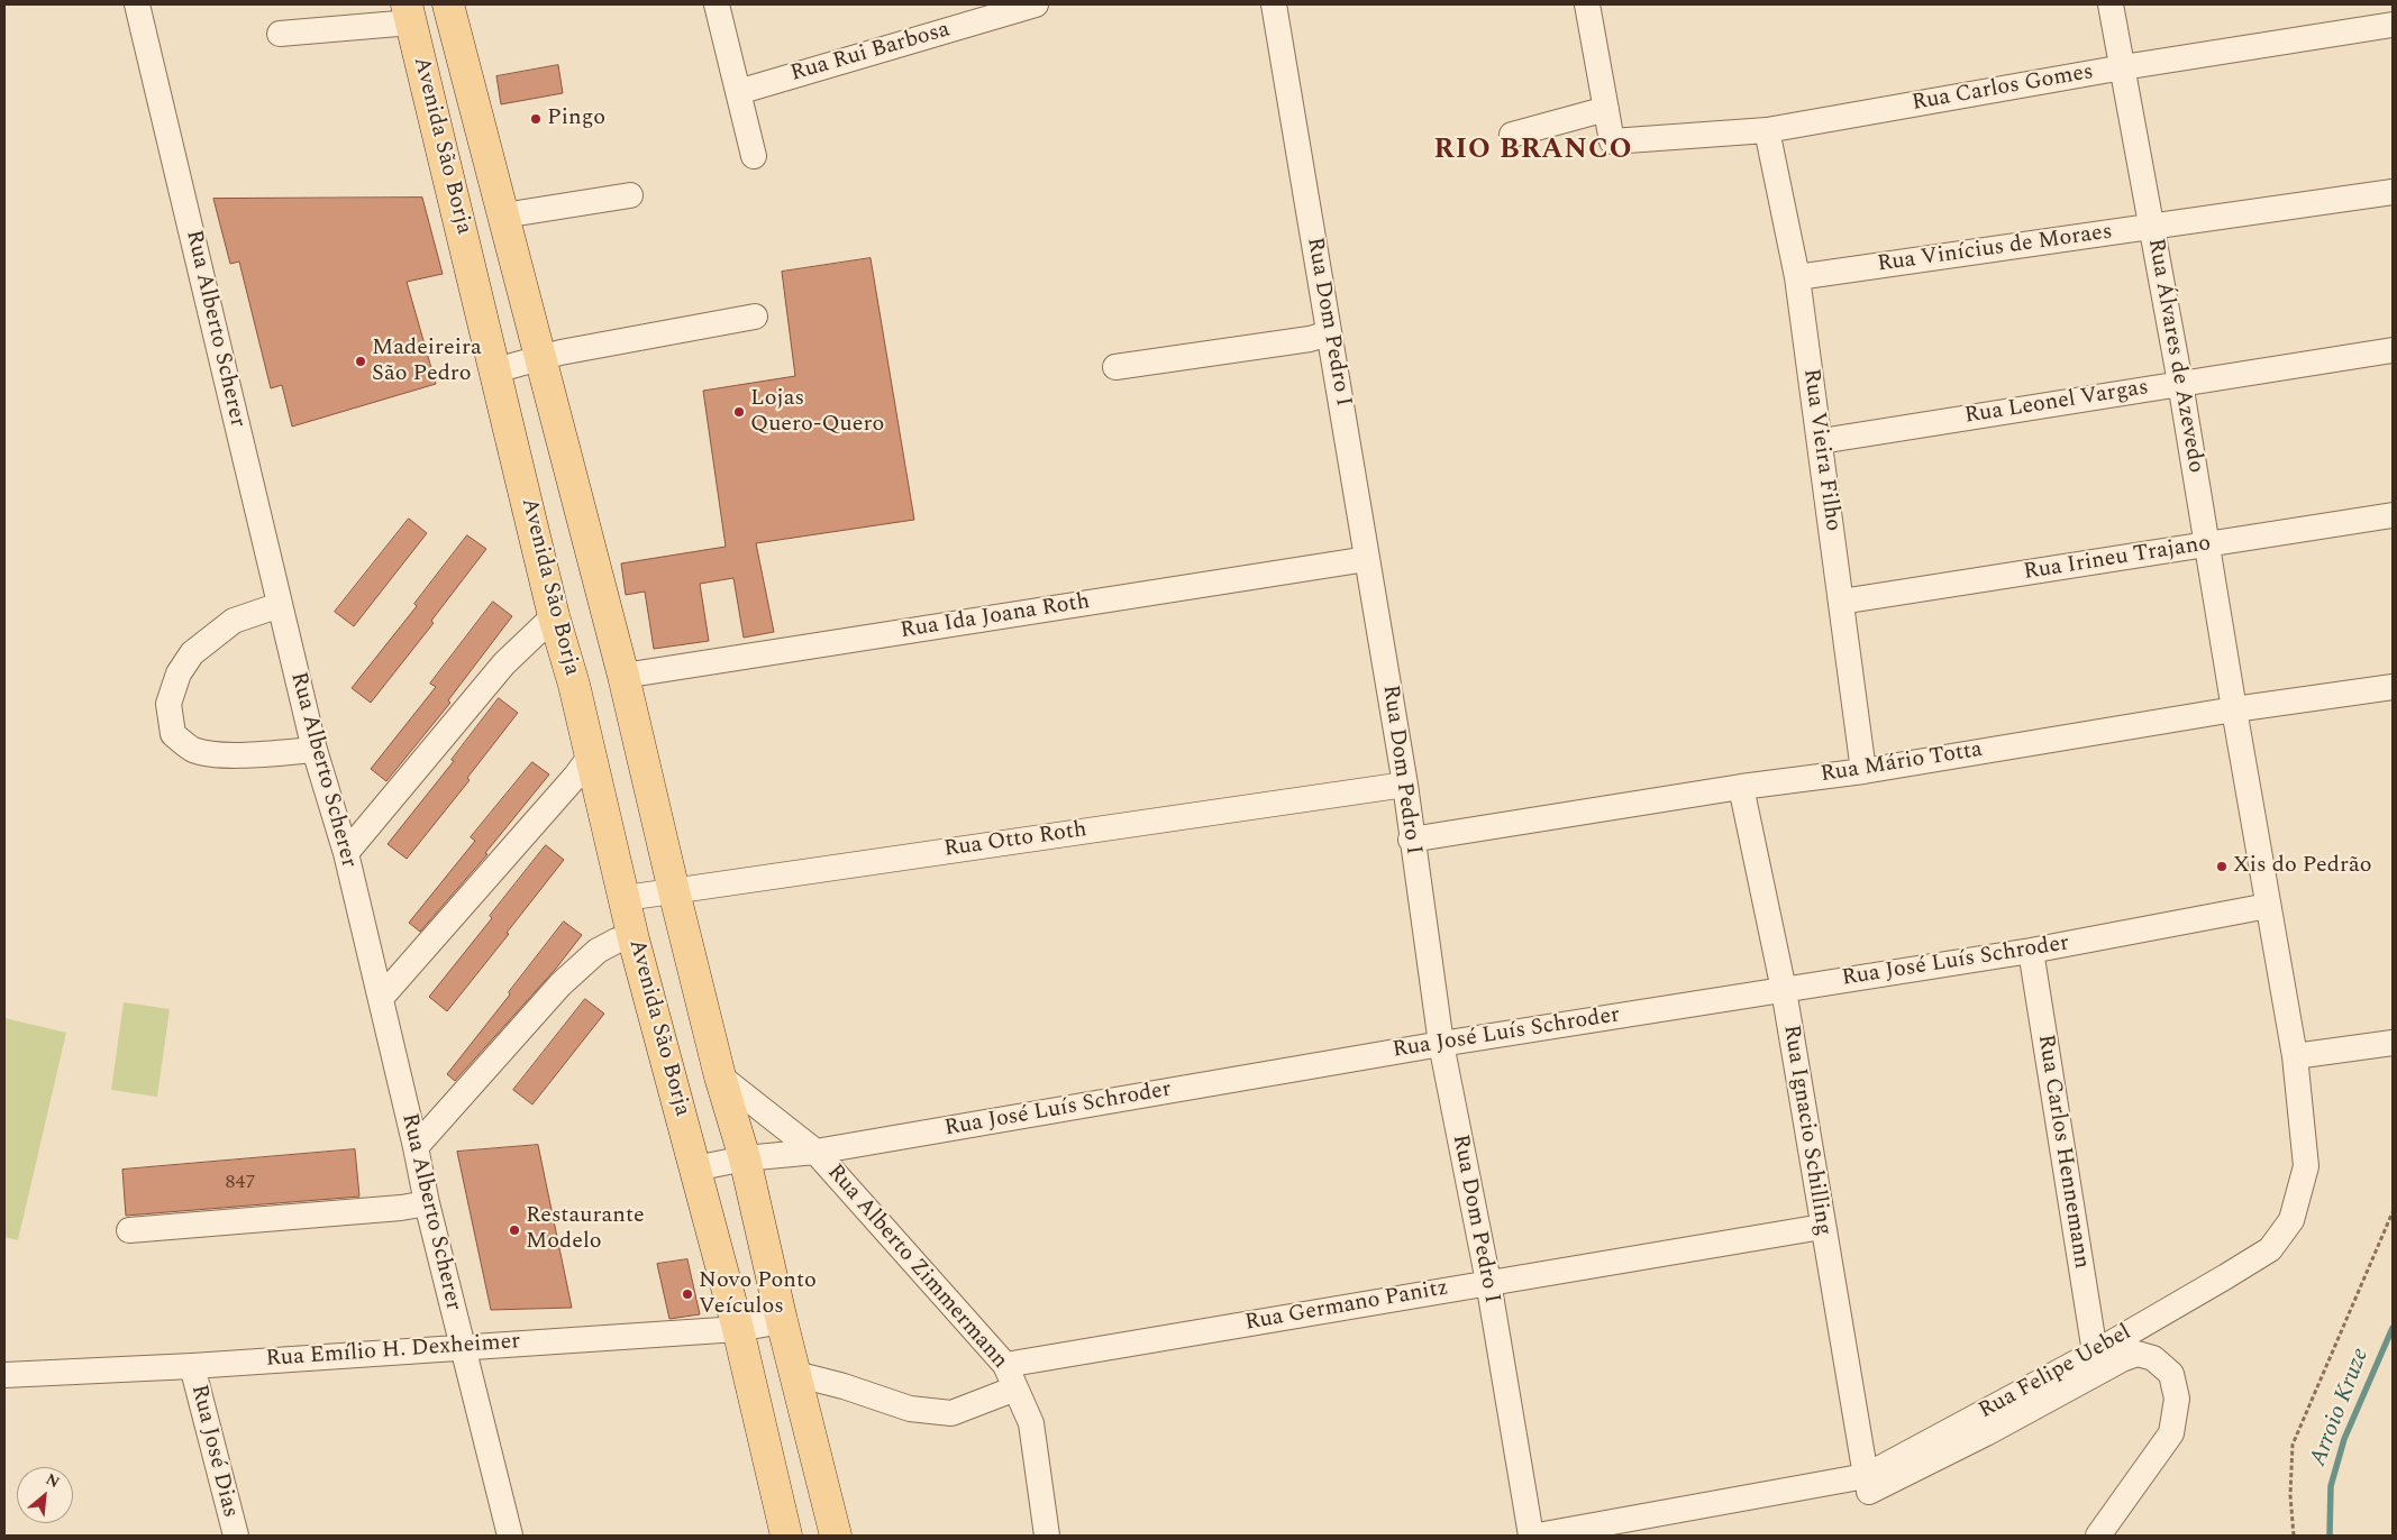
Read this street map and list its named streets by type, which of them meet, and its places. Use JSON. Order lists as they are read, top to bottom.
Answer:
{
  "streets": {
    "main road": ["Avenida São Borja"],
    "street": [
      "Rua Rui Barbosa",
      "Rua Carlos Gomes",
      "Rua Vinícius de Moraes",
      "Rua Dom Pedro I",
      "Rua Alberto Scherer",
      "Rua Álvares de Azevedo",
      "Rua Leonel Vargas",
      "Rua Vieira Filho",
      "Rua Irineu Trajano",
      "Rua Ida Joana Roth",
      "Rua Mário Totta",
      "Rua Otto Roth",
      "Rua José Luís Schroder",
      "Rua Ignacio Schilling",
      "Rua Carlos Hennemann",
      "Rua Alberto Zimmermann",
      "Rua Germano Panitz",
      "Rua Emílio H. Dexheimer",
      "Rua Felipe Uebel",
      "Rua José Dias"
    ]
  },
  "crossings": [
    ["Rua Carlos Gomes", "Rua Álvares de Azevedo"],
    ["Rua Carlos Gomes", "Rua Vieira Filho"],
    ["Avenida São Borja", "Rua Ida Joana Roth"],
    ["Avenida São Borja", "Rua Otto Roth"],
    ["Avenida São Borja", "Rua José Luís Schroder"],
    ["Avenida São Borja", "Rua Alberto Zimmermann"],
    ["Avenida São Borja", "Rua Emílio H. Dexheimer"],
    ["Rua Vinícius de Moraes", "Rua Álvares de Azevedo"],
    ["Rua Vinícius de Moraes", "Rua Vieira Filho"],
    ["Rua Dom Pedro I", "Rua Ida Joana Roth"],
    ["Rua Dom Pedro I", "Rua Mário Totta"],
    ["Rua Dom Pedro I", "Rua Otto Roth"],
    ["Rua Dom Pedro I", "Rua José Luís Schroder"],
    ["Rua Dom Pedro I", "Rua Germano Panitz"],
    ["Rua Alberto Scherer", "Rua Emílio H. Dexheimer"],
    ["Rua Álvares de Azevedo", "Rua Leonel Vargas"],
    ["Rua Álvares de Azevedo", "Rua Irineu Trajano"],
    ["Rua Álvares de Azevedo", "Rua Mário Totta"],
    ["Rua Álvares de Azevedo", "Rua José Luís Schroder"],
    ["Rua Álvares de Azevedo", "Rua Felipe Uebel"],
    ["Rua Leonel Vargas", "Rua Vieira Filho"],
    ["Rua Vieira Filho", "Rua Irineu Trajano"],
    ["Rua Vieira Filho", "Rua Mário Totta"],
    ["Rua Mário Totta", "Rua Ignacio Schilling"],
    ["Rua José Luís Schroder", "Rua Ignacio Schilling"],
    ["Rua José Luís Schroder", "Rua Carlos Hennemann"],
    ["Rua José Luís Schroder", "Rua Alberto Zimmermann"],
    ["Rua José Luís Schroder", "Rua Felipe Uebel"],
    ["Rua Ignacio Schilling", "Rua Germano Panitz"],
    ["Rua Ignacio Schilling", "Rua Felipe Uebel"],
    ["Rua Carlos Hennemann", "Rua Felipe Uebel"],
    ["Rua Alberto Zimmermann", "Rua Germano Panitz"],
    ["Rua Emílio H. Dexheimer", "Rua José Dias"]
  ],
  "districts": ["RIO BRANCO"],
  "water": ["Arroio Kruze"],
  "places": [
    "Pingo",
    "Madeireira São Pedro",
    "Lojas Quero-Quero",
    "Xis do Pedrão",
    "Restaurante Modelo",
    "Novo Ponto Veículos"
  ],
  "house_numbers": ["847"],
  "north": "top right"
}
